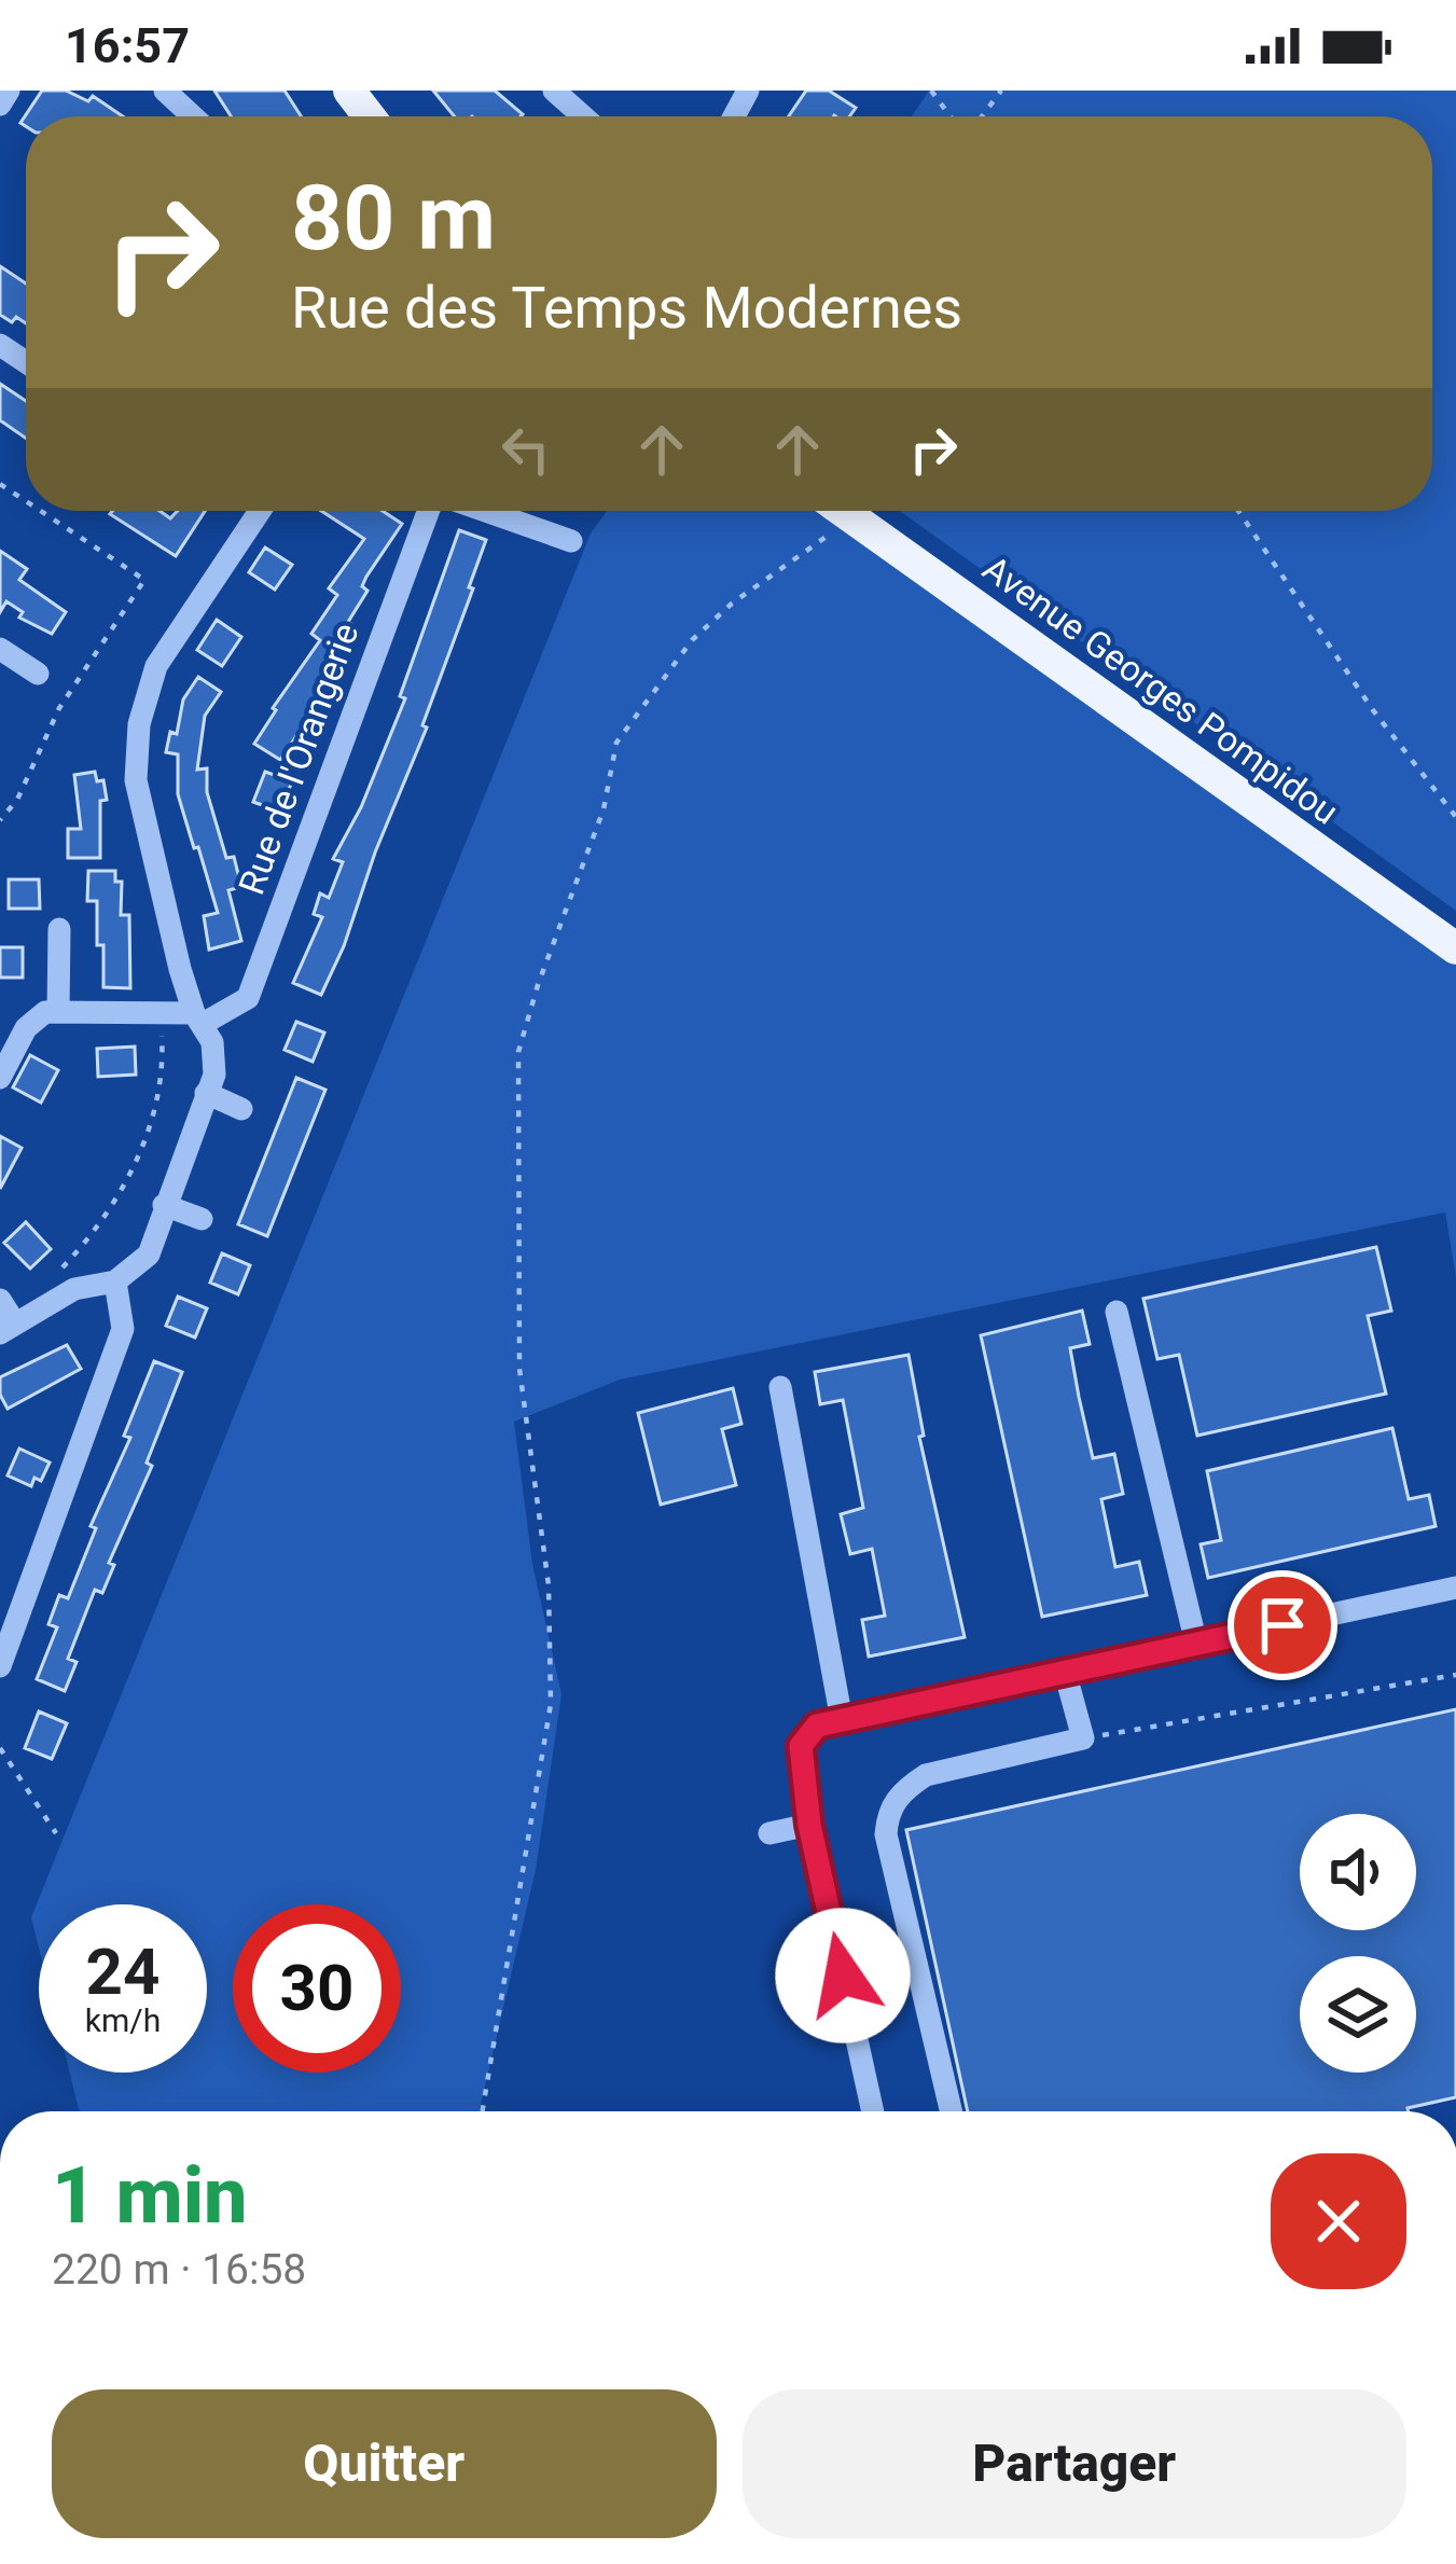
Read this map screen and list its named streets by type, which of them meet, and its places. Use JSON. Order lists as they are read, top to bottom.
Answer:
{
  "streets": {
    "main road": ["Avenue Georges Pompidou"],
    "street": ["Rue de l'Orangerie"]
  },
  "page": {
    "status": "16:57",
    "turn": ["80 m", "Rue des Temps Modernes"],
    "speed": "24 km/h",
    "limit": "30",
    "heading": ["1 min", "220 m · 16:58"],
    "buttons": ["Quitter", "Partager"]
  }
}
